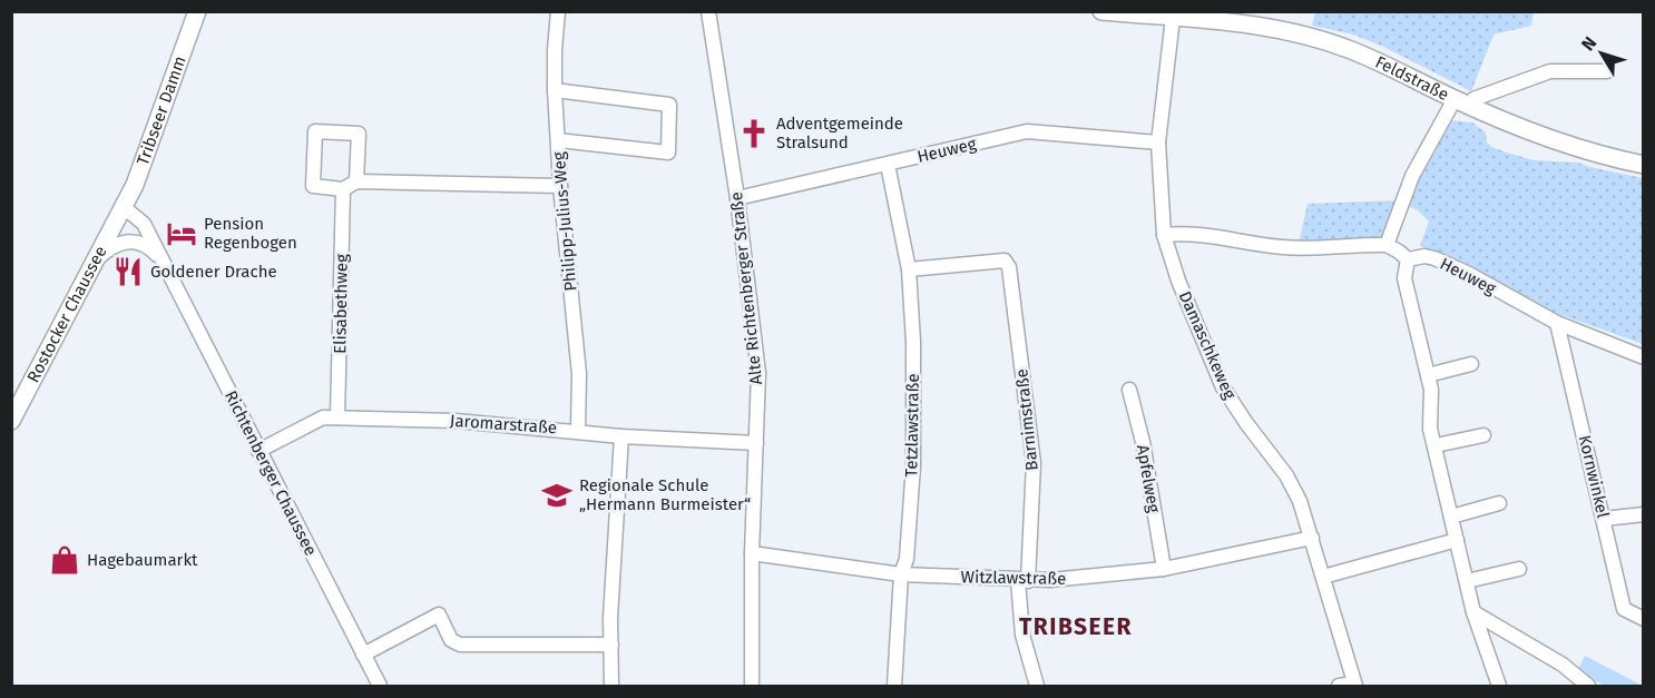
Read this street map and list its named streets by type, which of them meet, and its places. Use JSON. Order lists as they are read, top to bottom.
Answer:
{
  "streets": {
    "main road": ["Feldstraße", "Tribseer Damm", "Rostocker Chaussee"],
    "street": [
      "Heuweg",
      "Philipp-Julius-Weg",
      "Alte Richtenberger Straße",
      "Elisabethweg",
      "Damaschkeweg",
      "Barnimstraße",
      "Jaromarstraße",
      "Tetzlawstraße",
      "Richtenberger Chaussee",
      "Kornwinkel",
      "Apfelweg",
      "Witzlawstraße"
    ]
  },
  "crossings": [
    ["Feldstraße", "Damaschkeweg"],
    ["Tribseer Damm", "Rostocker Chaussee"],
    ["Tribseer Damm", "Richtenberger Chaussee"],
    ["Heuweg", "Alte Richtenberger Straße"],
    ["Heuweg", "Damaschkeweg"],
    ["Heuweg", "Tetzlawstraße"],
    ["Heuweg", "Kornwinkel"],
    ["Philipp-Julius-Weg", "Jaromarstraße"],
    ["Alte Richtenberger Straße", "Jaromarstraße"],
    ["Alte Richtenberger Straße", "Witzlawstraße"],
    ["Elisabethweg", "Jaromarstraße"],
    ["Rostocker Chaussee", "Richtenberger Chaussee"],
    ["Damaschkeweg", "Witzlawstraße"],
    ["Barnimstraße", "Tetzlawstraße"],
    ["Barnimstraße", "Witzlawstraße"],
    ["Jaromarstraße", "Richtenberger Chaussee"],
    ["Tetzlawstraße", "Witzlawstraße"],
    ["Apfelweg", "Witzlawstraße"]
  ],
  "districts": ["TRIBSEER"],
  "places": {
    "church": ["Adventgemeinde Stralsund"],
    "hotel": ["Pension Regenbogen"],
    "restaurant": ["Goldener Drache"],
    "school or university": ["Regionale Schule „Hermann Burmeister“"],
    "shop": ["Hagebaumarkt"]
  },
  "north": "top left"
}
